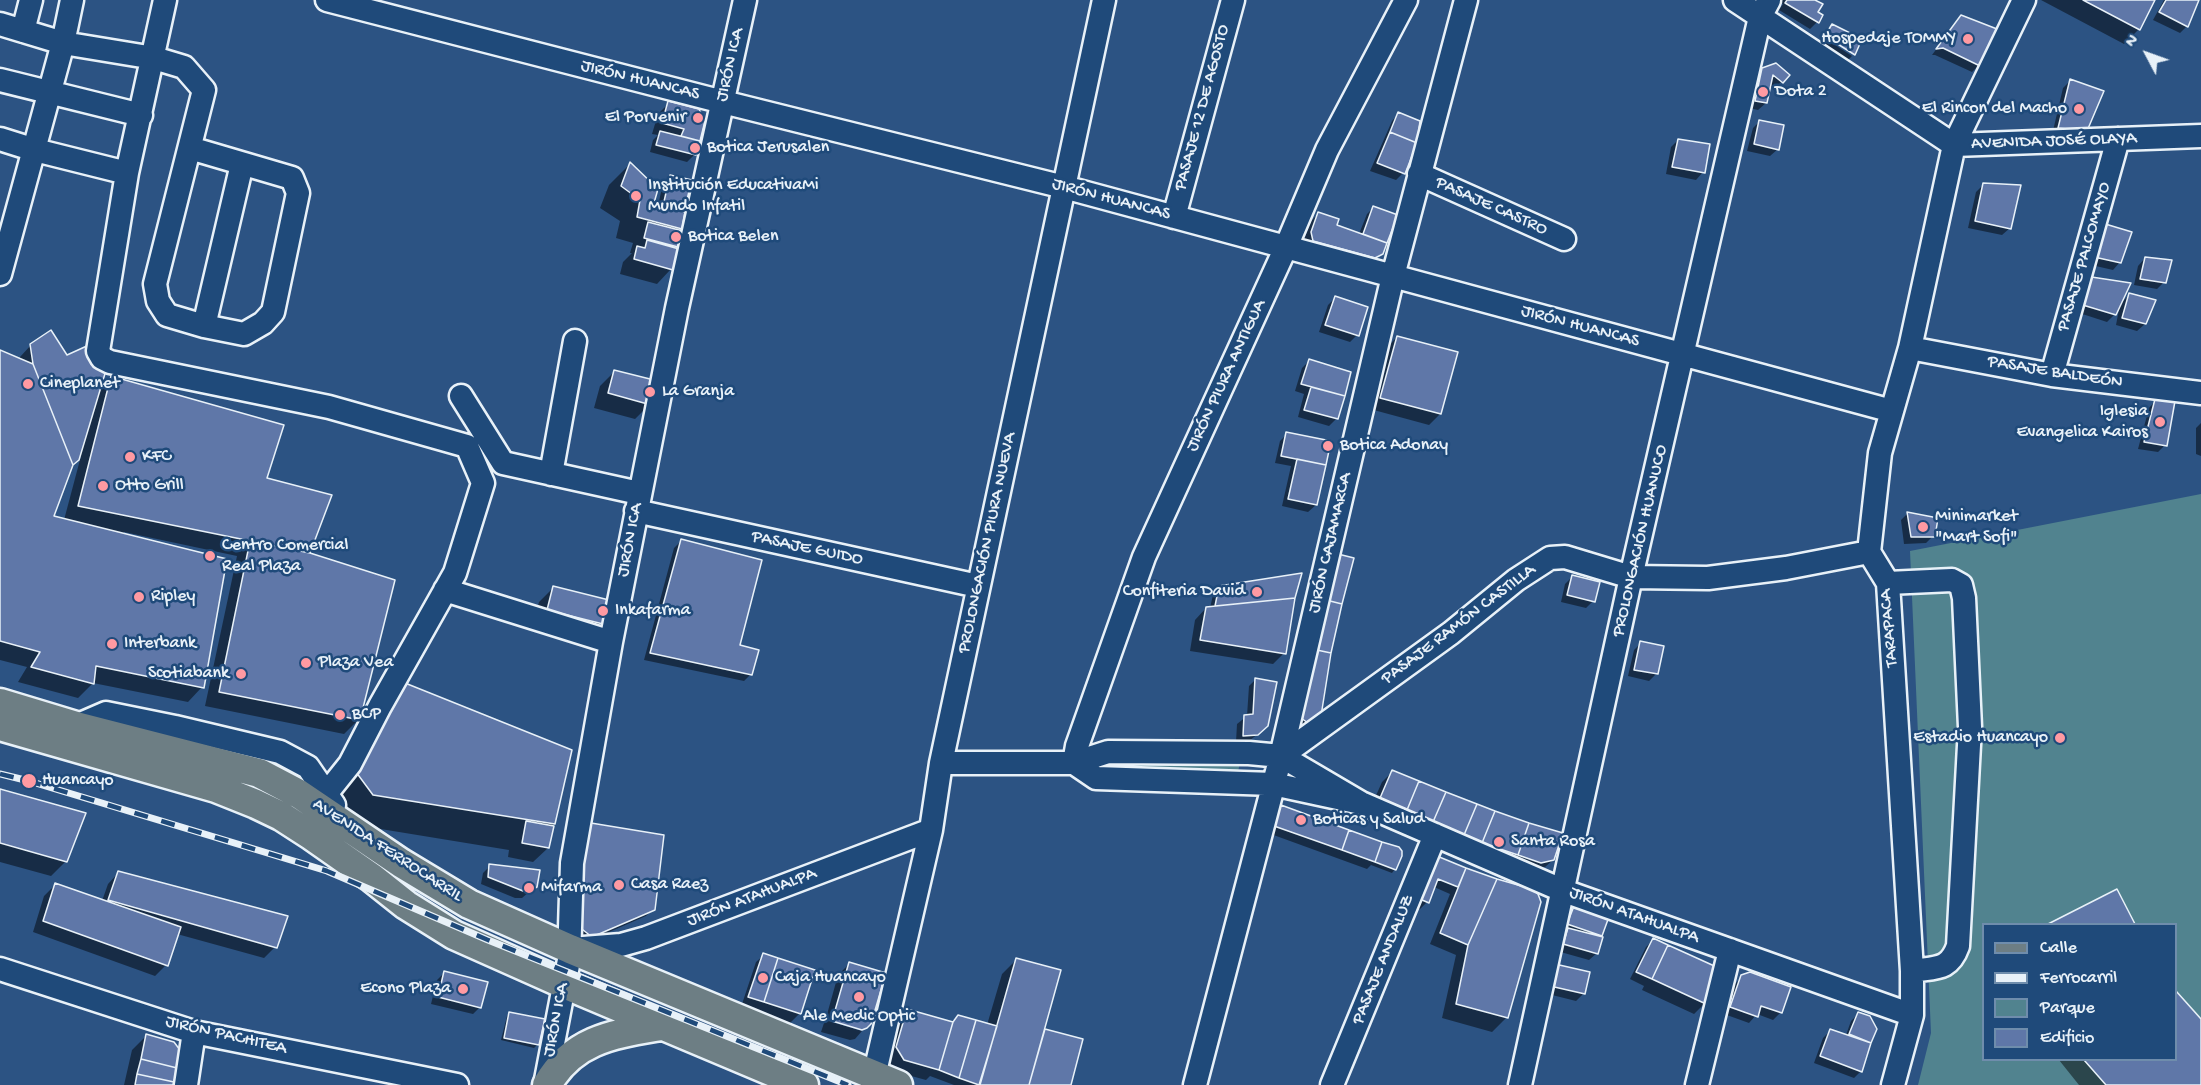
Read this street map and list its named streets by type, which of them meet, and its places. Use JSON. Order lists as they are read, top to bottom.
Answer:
{
  "streets": {
    "main road": ["AVENIDA FERROCARRIL"],
    "street": [
      "JIRÓN ICA",
      "JIRÓN HUANCAS",
      "PASAJE 12 DE AGOSTO",
      "AVENIDA JOSÉ OLAYA",
      "PASAJE CASTRO",
      "PASAJE PALCOMAYO",
      "PASAJE BALDEÓN",
      "JIRÓN PIURA ANTIGUA",
      "PROLONGACIÓN HUANUCO",
      "PROLONGACIÓN PIURA NUEVA",
      "JIRÓN CAJAMARCA",
      "PASAJE GUIDO",
      "PASAJE RAMÓN CASTILLA",
      "TARAPACA",
      "JIRÓN ATAHUALPA",
      "PASAJE ANDALUZ",
      "JIRÓN PACHITEA"
    ]
  },
  "crossings": [
    ["JIRÓN ICA", "JIRÓN HUANCAS"],
    ["JIRÓN ICA", "PASAJE GUIDO"],
    ["JIRÓN ICA", "AVENIDA FERROCARRIL"],
    ["JIRÓN ICA", "JIRÓN ATAHUALPA"],
    ["JIRÓN HUANCAS", "PASAJE 12 DE AGOSTO"],
    ["JIRÓN HUANCAS", "JIRÓN PIURA ANTIGUA"],
    ["JIRÓN HUANCAS", "PROLONGACIÓN HUANUCO"],
    ["JIRÓN HUANCAS", "PROLONGACIÓN PIURA NUEVA"],
    ["JIRÓN HUANCAS", "JIRÓN CAJAMARCA"],
    ["AVENIDA JOSÉ OLAYA", "PASAJE PALCOMAYO"],
    ["AVENIDA JOSÉ OLAYA", "PROLONGACIÓN HUANUCO"],
    ["PASAJE CASTRO", "JIRÓN CAJAMARCA"],
    ["PASAJE PALCOMAYO", "PASAJE BALDEÓN"],
    ["JIRÓN PIURA ANTIGUA", "JIRÓN ATAHUALPA"],
    ["PROLONGACIÓN HUANUCO", "PASAJE RAMÓN CASTILLA"],
    ["PROLONGACIÓN HUANUCO", "JIRÓN ATAHUALPA"],
    ["PROLONGACIÓN PIURA NUEVA", "PASAJE GUIDO"],
    ["PROLONGACIÓN PIURA NUEVA", "AVENIDA FERROCARRIL"],
    ["PROLONGACIÓN PIURA NUEVA", "JIRÓN ATAHUALPA"],
    ["JIRÓN CAJAMARCA", "PASAJE RAMÓN CASTILLA"],
    ["JIRÓN CAJAMARCA", "JIRÓN ATAHUALPA"],
    ["PASAJE RAMÓN CASTILLA", "TARAPACA"],
    ["PASAJE RAMÓN CASTILLA", "JIRÓN ATAHUALPA"],
    ["TARAPACA", "JIRÓN ATAHUALPA"],
    ["AVENIDA FERROCARRIL", "JIRÓN ATAHUALPA"],
    ["JIRÓN ATAHUALPA", "PASAJE ANDALUZ"]
  ],
  "places": [
    "Hospedaje TOMMY",
    "Dota 2",
    "El Rincon del Macho",
    "El Porvenir",
    "Botica Jerusalen",
    "Institución EducativaMi Mundo Infatil",
    "Botica Belen",
    "Cineplanet",
    "La Granja",
    "Iglesia Evangelica Kairos",
    "Botica Adonay",
    "KFC",
    "Otto Grill",
    "Minimarket \"Mart Sofi\"",
    "Centro Comercial Real Plaza",
    "Confiteria David",
    "Ripley",
    "Inkafarma",
    "Interbank",
    "Plaza Vea",
    "Scotiabank",
    "BCP",
    "Estadio Huancayo",
    "Huancayo",
    "Boticas y Salud",
    "Santa Rosa",
    "Casa Raez",
    "Mifarma",
    "Caja Huancayo",
    "Econo Plaza",
    "Ale Medic Optic"
  ],
  "legend": [
    "Calle",
    "Ferrocarril",
    "Parque",
    "Edificio"
  ],
  "north": "top left"
}
